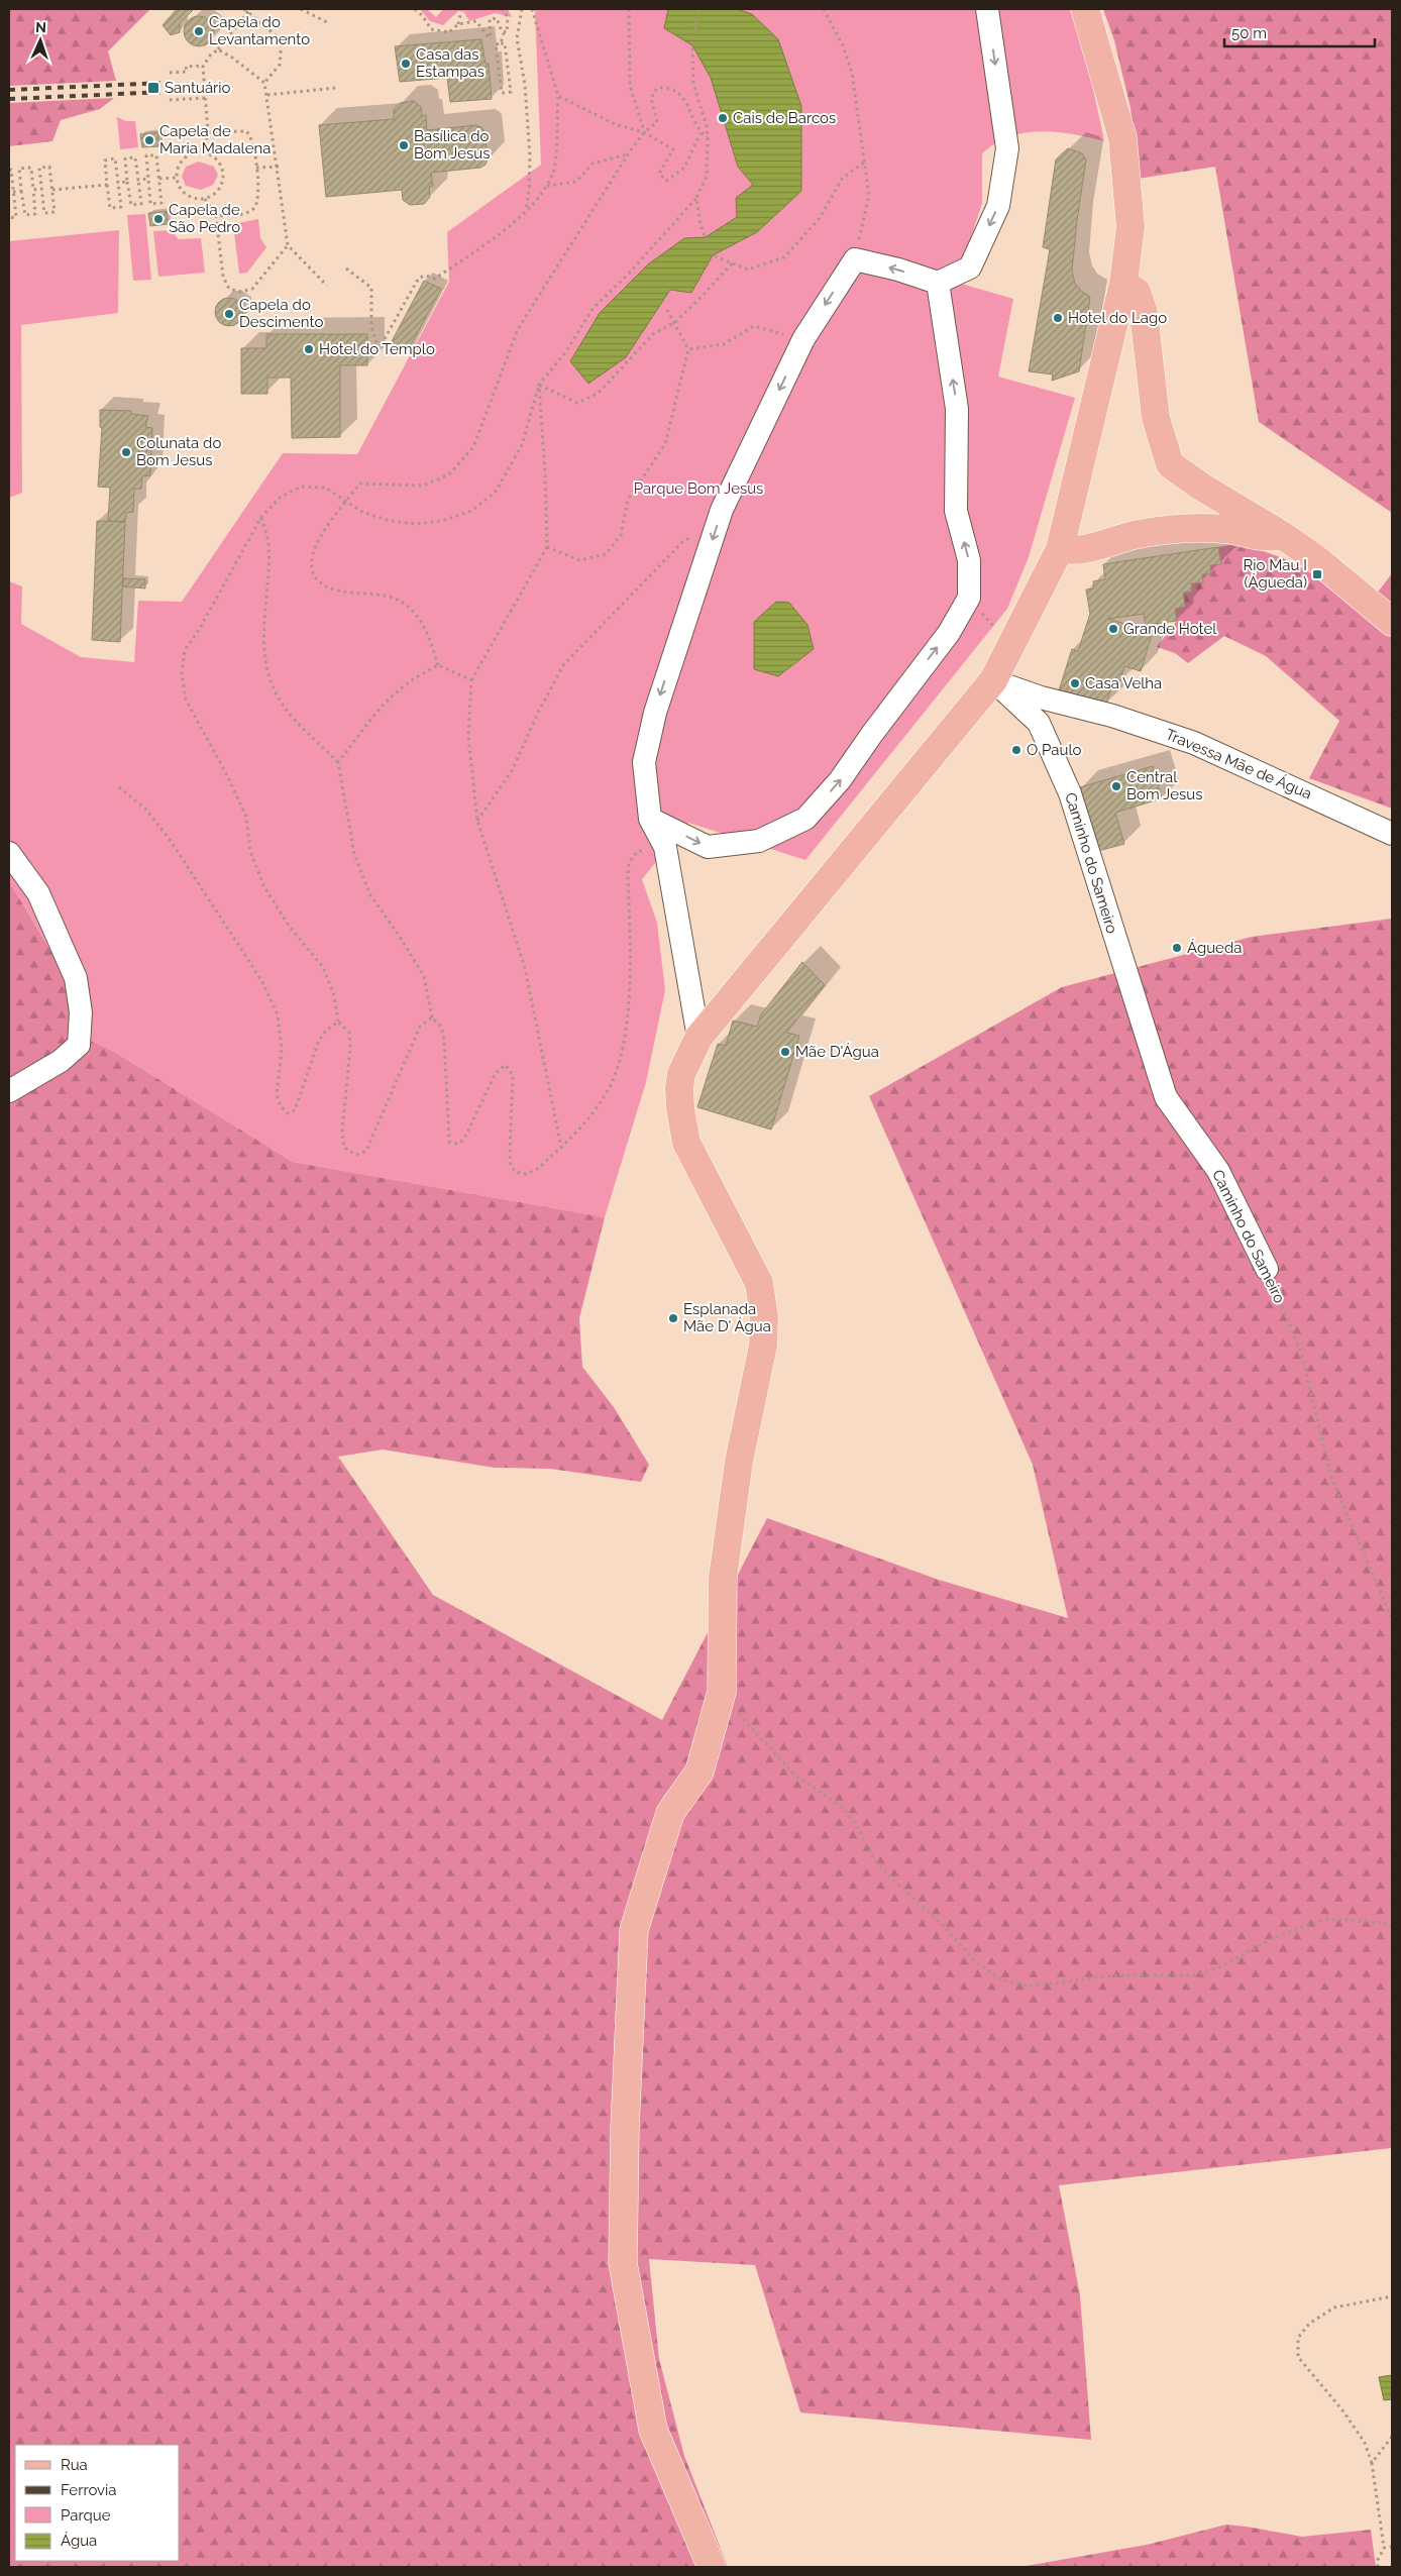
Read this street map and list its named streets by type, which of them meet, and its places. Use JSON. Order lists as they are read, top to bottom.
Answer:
{
  "streets": {
    "street": ["Travessa Mãe de Água", "Caminho do Sameiro"]
  },
  "crossings": [
    ["Travessa Mãe de Água", "Caminho do Sameiro"]
  ],
  "parks": ["Parque Bom Jesus"],
  "places": {
    "other": [
      "Capela do Levantamento",
      "Casa das Estampas",
      "Cais de Barcos",
      "Capela de Maria Madalena",
      "Basílica do Bom Jesus",
      "Capela de São Pedro",
      "Capela do Descimento",
      "Hotel do Lago",
      "Hotel do Templo",
      "Colunata do Bom Jesus",
      "Grande Hotel",
      "Casa Velha",
      "O Paulo",
      "Central Bom Jesus",
      "Águeda",
      "Mãe D'Água",
      "Esplanada Mãe D' Água"
    ],
    "transit": ["Santuário", "Rio Mau I (Águeda)"]
  },
  "legend": [
    "Rua",
    "Ferrovia",
    "Parque",
    "Água"
  ],
  "scale_bar": "50 m",
  "north": "top"
}
